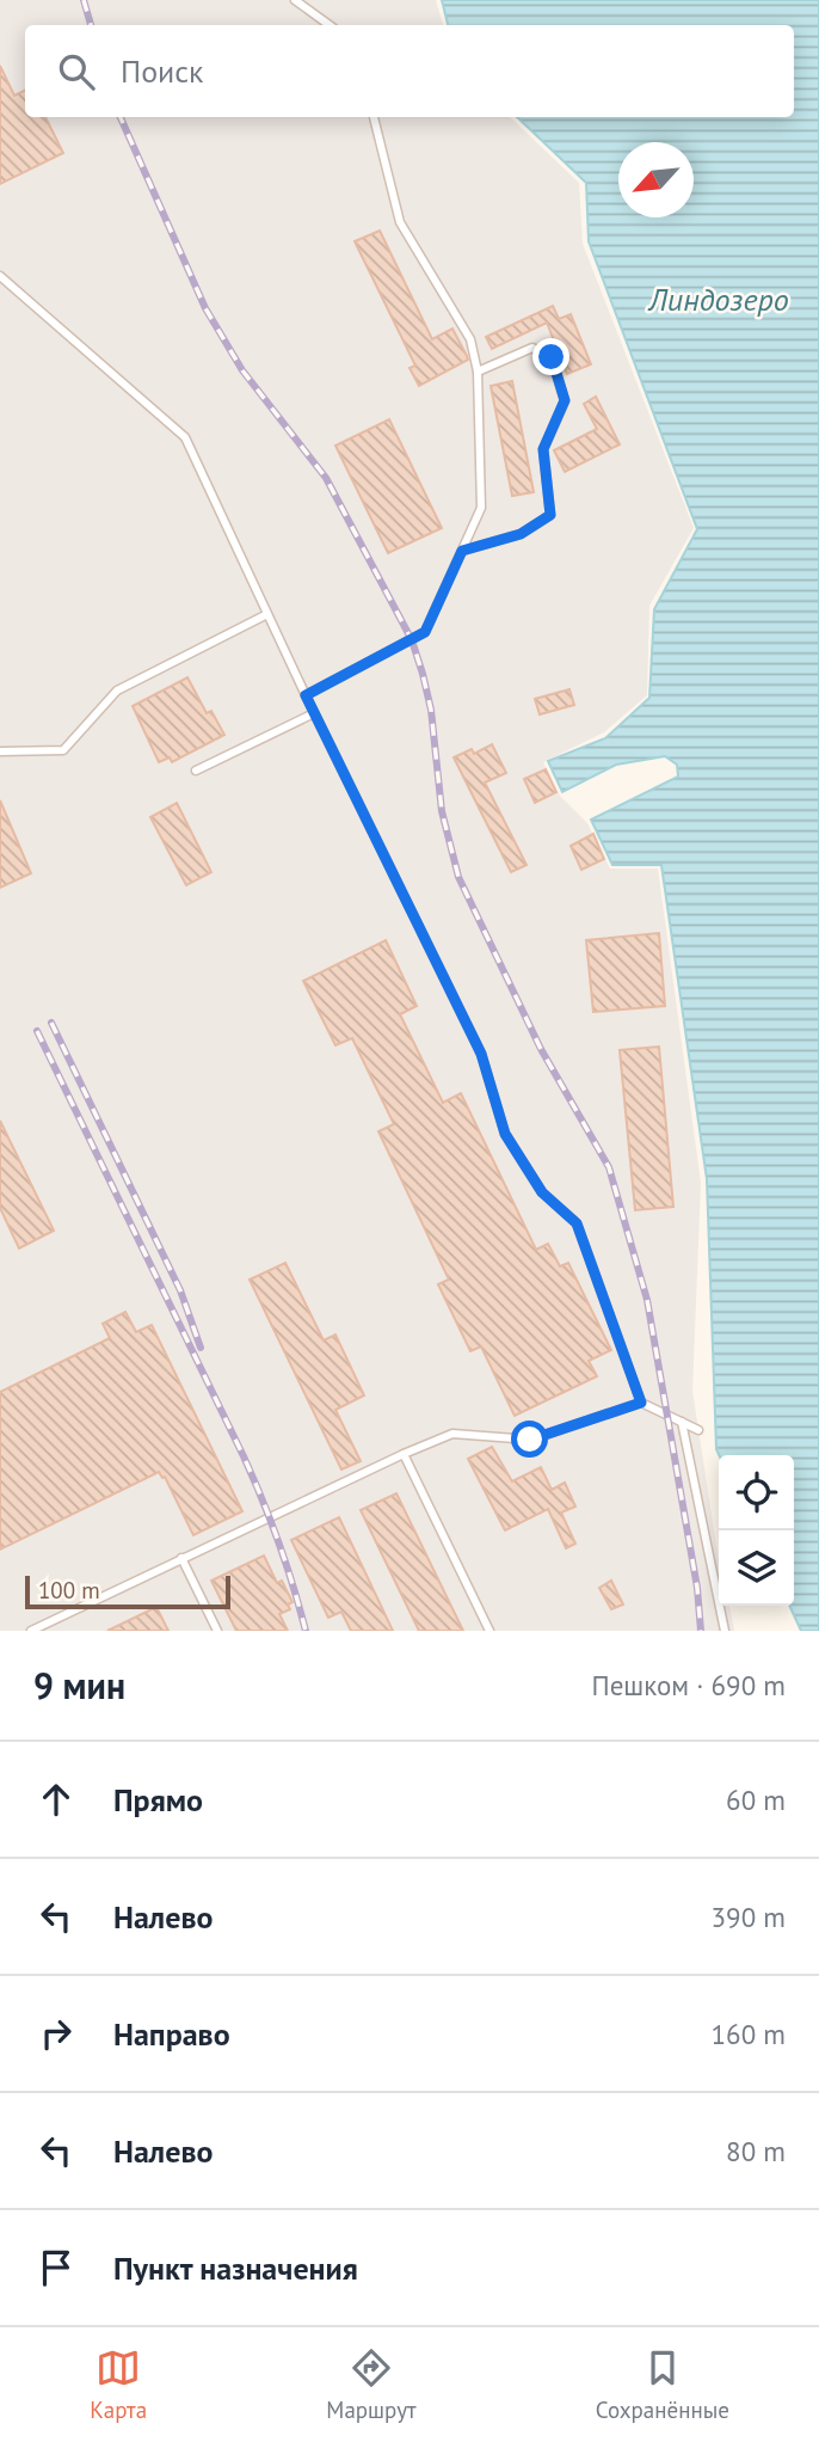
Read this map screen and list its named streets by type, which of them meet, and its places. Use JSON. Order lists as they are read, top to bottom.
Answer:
{
  "water": ["Линдозеро"],
  "scale_bar": "100 m",
  "north": "bottom left",
  "page": {
    "search": "Поиск",
    "scale": "100 m",
    "heading": ["9 мин", "Пешком · 690 m"],
    "list": [
      ["Прямо", "60 m"],
      ["Налево", "390 m"],
      ["Направо", "160 m"],
      ["Налево", "80 m"],
      "Пункт назначения"
    ],
    "nav": ["Карта", "Маршрут", "Сохранённые"]
  }
}
